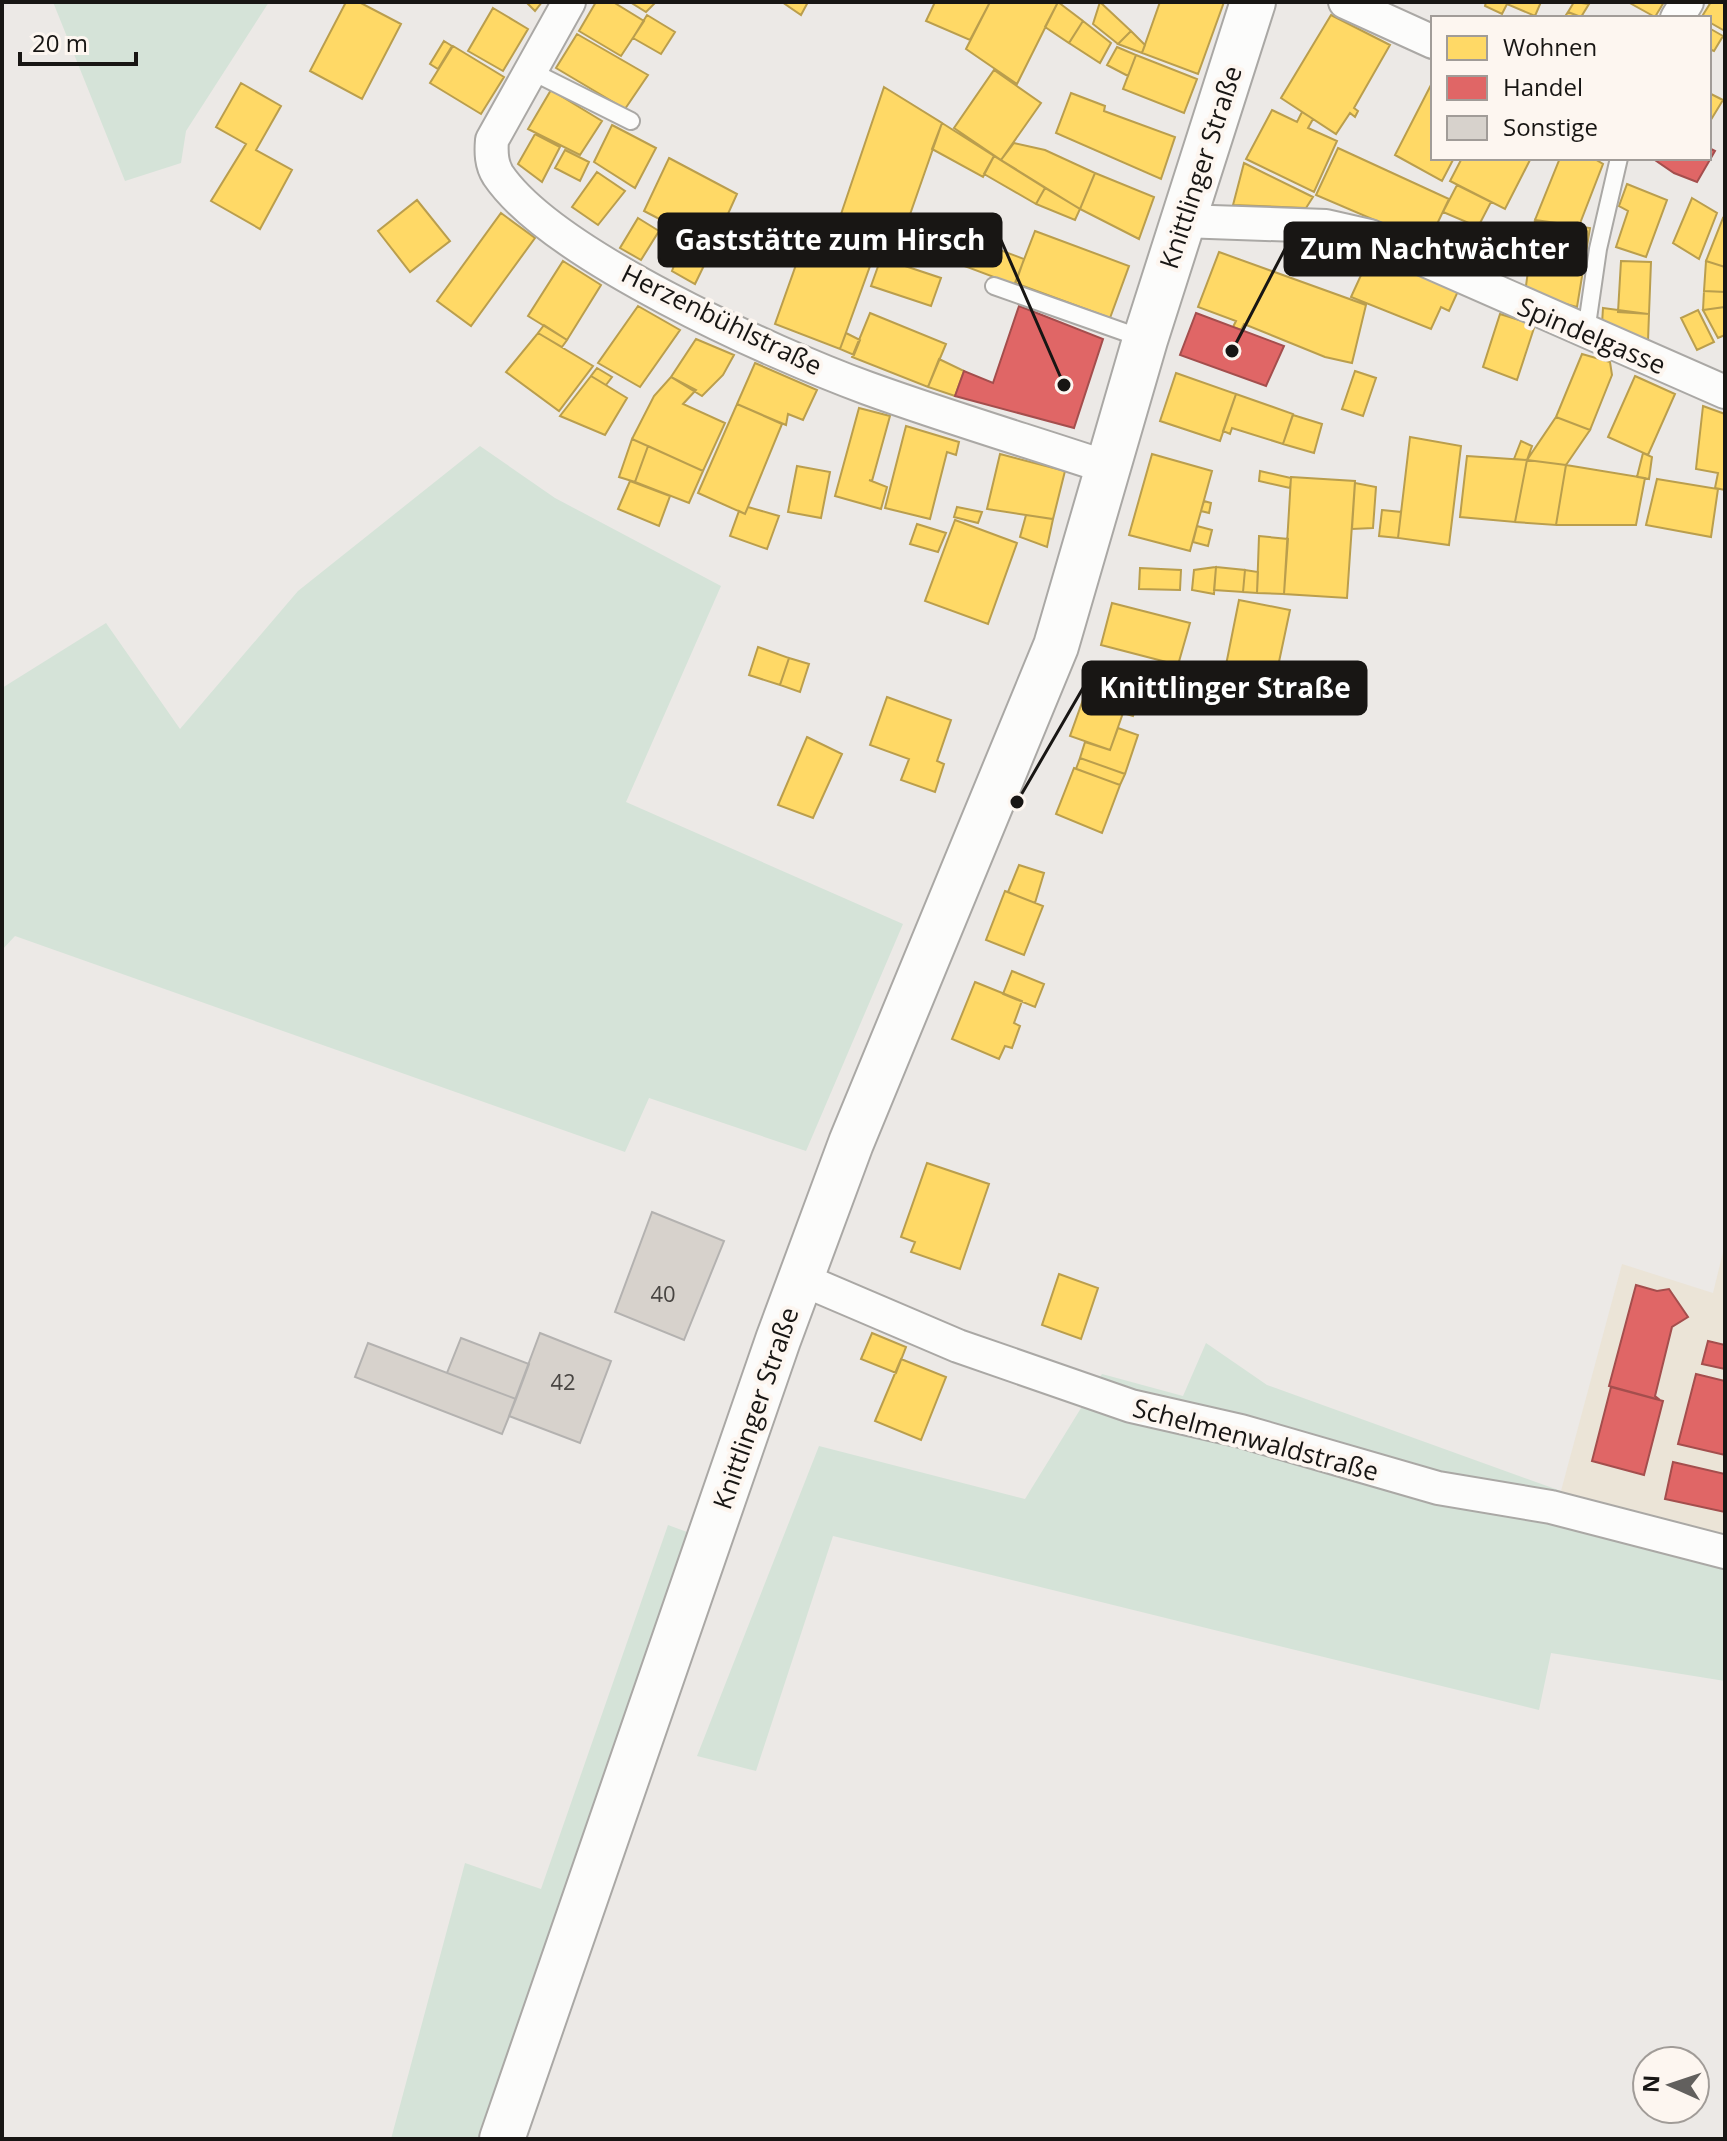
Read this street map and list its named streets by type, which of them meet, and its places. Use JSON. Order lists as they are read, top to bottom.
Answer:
{
  "streets": {
    "street": [
      "Knittlinger Straße",
      "Herzenbühlstraße",
      "Spindelgasse",
      "Schelmenwaldstraße"
    ]
  },
  "crossings": [
    ["Knittlinger Straße", "Herzenbühlstraße"],
    ["Knittlinger Straße", "Spindelgasse"],
    ["Knittlinger Straße", "Schelmenwaldstraße"]
  ],
  "places": ["Zum Nachtwächter", "Gaststätte zum Hirsch", "Knittlinger Straße"],
  "house_numbers": ["40", "42"],
  "legend": ["Wohnen", "Handel", "Sonstige"],
  "scale_bar": "20 m",
  "north": "left"
}
